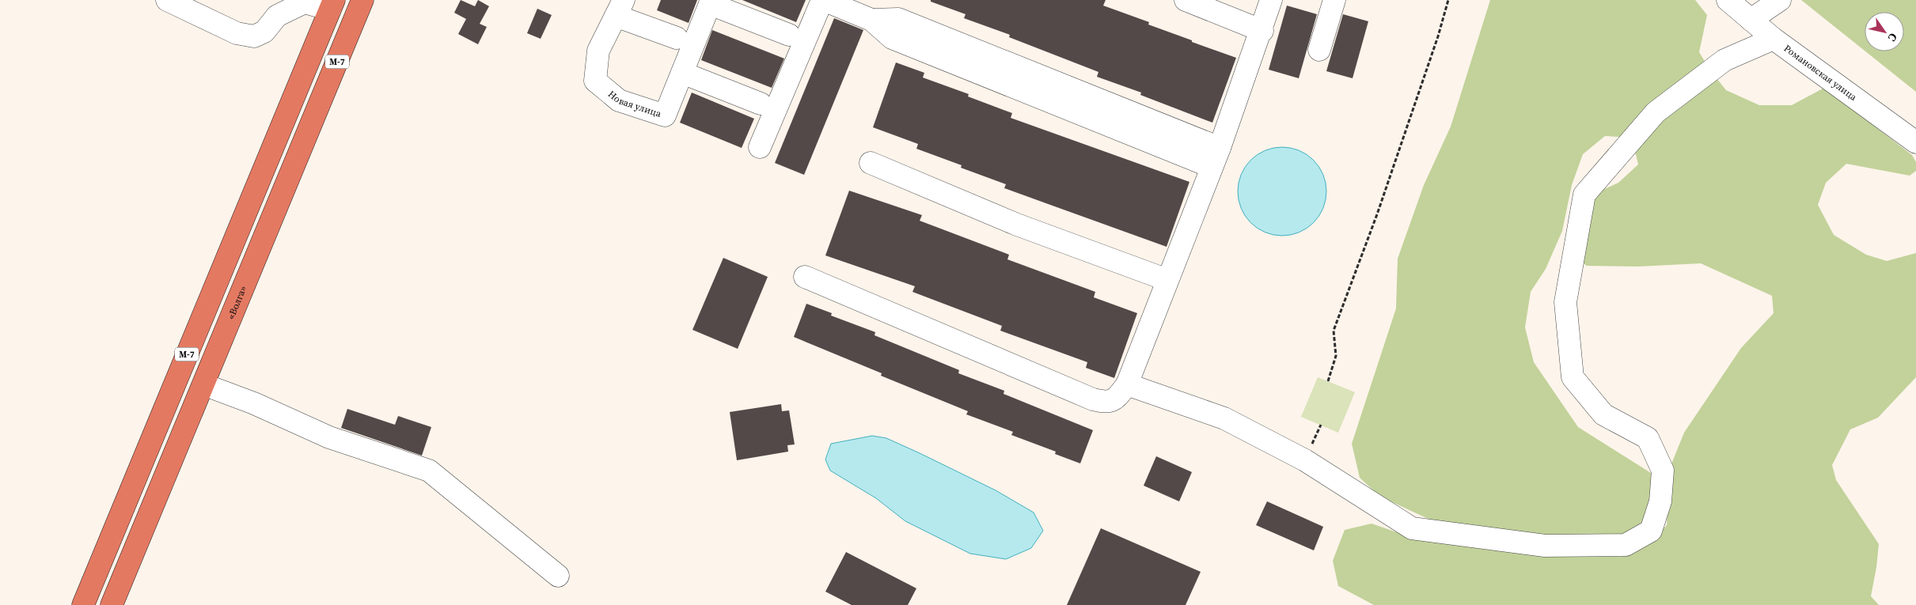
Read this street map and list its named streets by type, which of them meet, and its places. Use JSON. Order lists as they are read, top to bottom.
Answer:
{
  "streets": {
    "highway": ["М-7", "«Волга»"],
    "street": ["Романовская улица", "Новая улица"]
  },
  "north": "bottom right"
}
